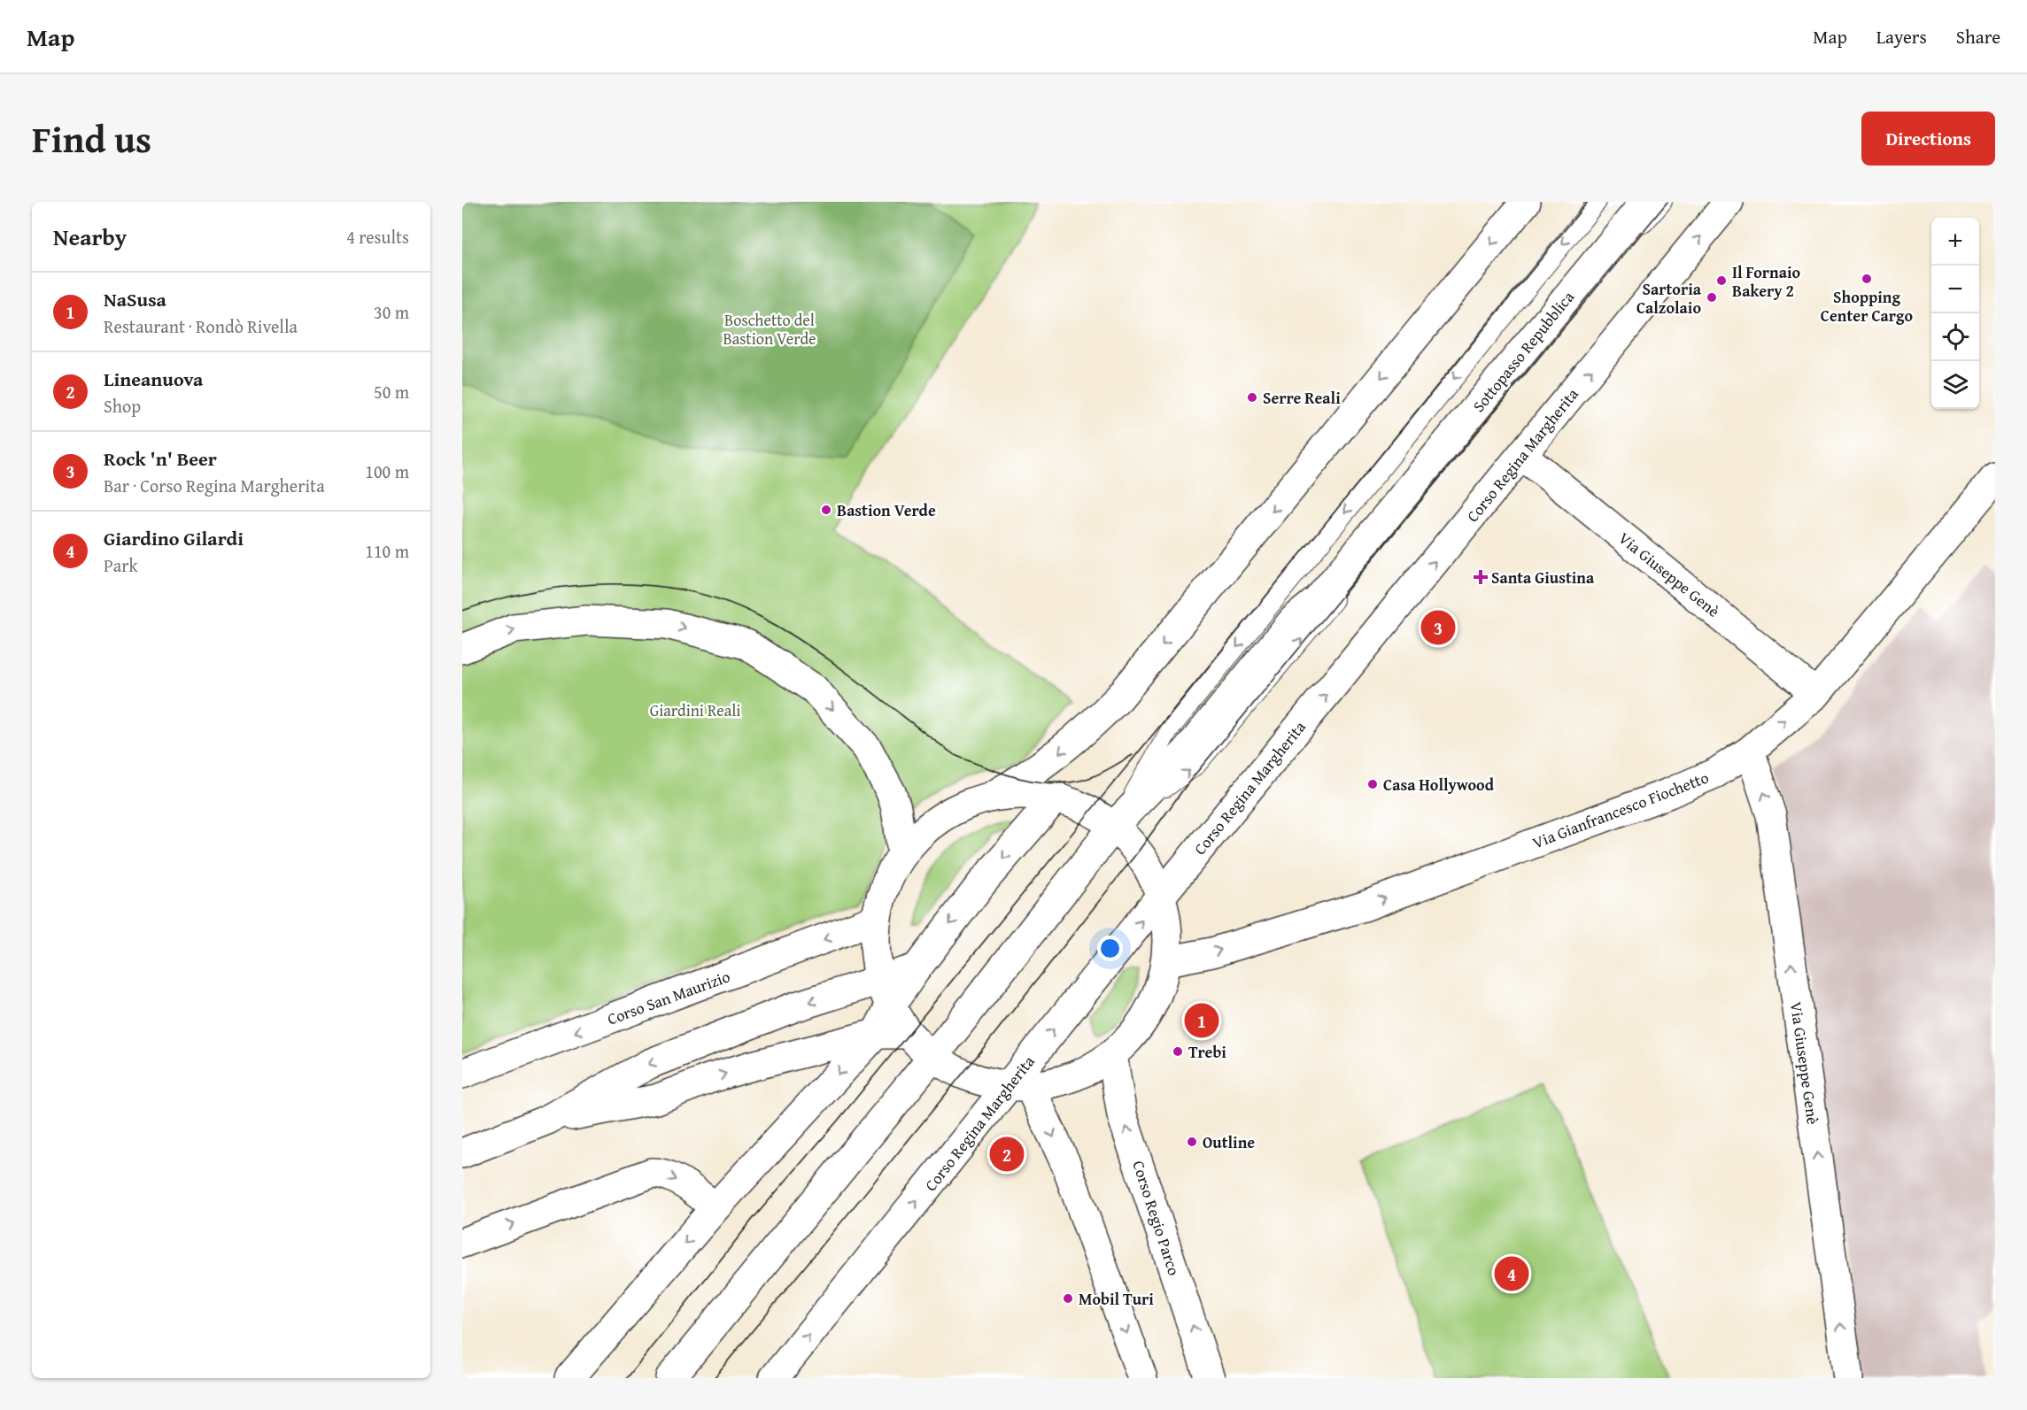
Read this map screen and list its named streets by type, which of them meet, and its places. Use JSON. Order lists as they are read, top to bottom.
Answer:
{
  "streets": {
    "street": [
      "Sottopasso Repubblica",
      "Corso Regina Margherita",
      "Via Giuseppe Genè",
      "Via Gianfrancesco Fiochetto",
      "Corso San Maurizio",
      "Corso Regio Parco"
    ]
  },
  "crossings": [
    ["Corso Regina Margherita", "Via Giuseppe Genè"],
    ["Via Giuseppe Genè", "Via Gianfrancesco Fiochetto"]
  ],
  "one_way": ["Via Giuseppe Genè", "Via Gianfrancesco Fiochetto"],
  "parks": ["Boschetto del Bastion Verde", "Giardini Reali"],
  "places": {
    "other": [
      "Shopping Center Cargo",
      "Il Fornaio Bakery 2",
      "Sartoria Calzolaio",
      "Serre Reali",
      "Bastion Verde",
      "Casa Hollywood",
      "Trebi",
      "Outline",
      "Mobil Turi"
    ],
    "health": ["Santa Giustina"]
  },
  "page": {
    "header": "Map",
    "nav": ["Map", "Layers", "Share"],
    "title": "Find us",
    "buttons": "Directions",
    "heading": ["Nearby", "4 results"],
    "map_buttons": ["+", "−"],
    "list": [
      {
        "mark": "1",
        "name": "NaSusa",
        "note": "Restaurant · Rondò Rivella",
        "value": "30 m"
      },
      {
        "mark": "2",
        "name": "Lineanuova",
        "note": "Shop",
        "value": "50 m"
      },
      {
        "mark": "3",
        "name": "Rock 'n' Beer",
        "note": "Bar · Corso Regina Margherita",
        "value": "100 m"
      },
      {
        "mark": "4",
        "name": "Giardino Gilardi",
        "note": "Park",
        "value": "110 m"
      }
    ],
    "pins": [
      "3",
      "1",
      "2",
      "4"
    ]
  }
}
